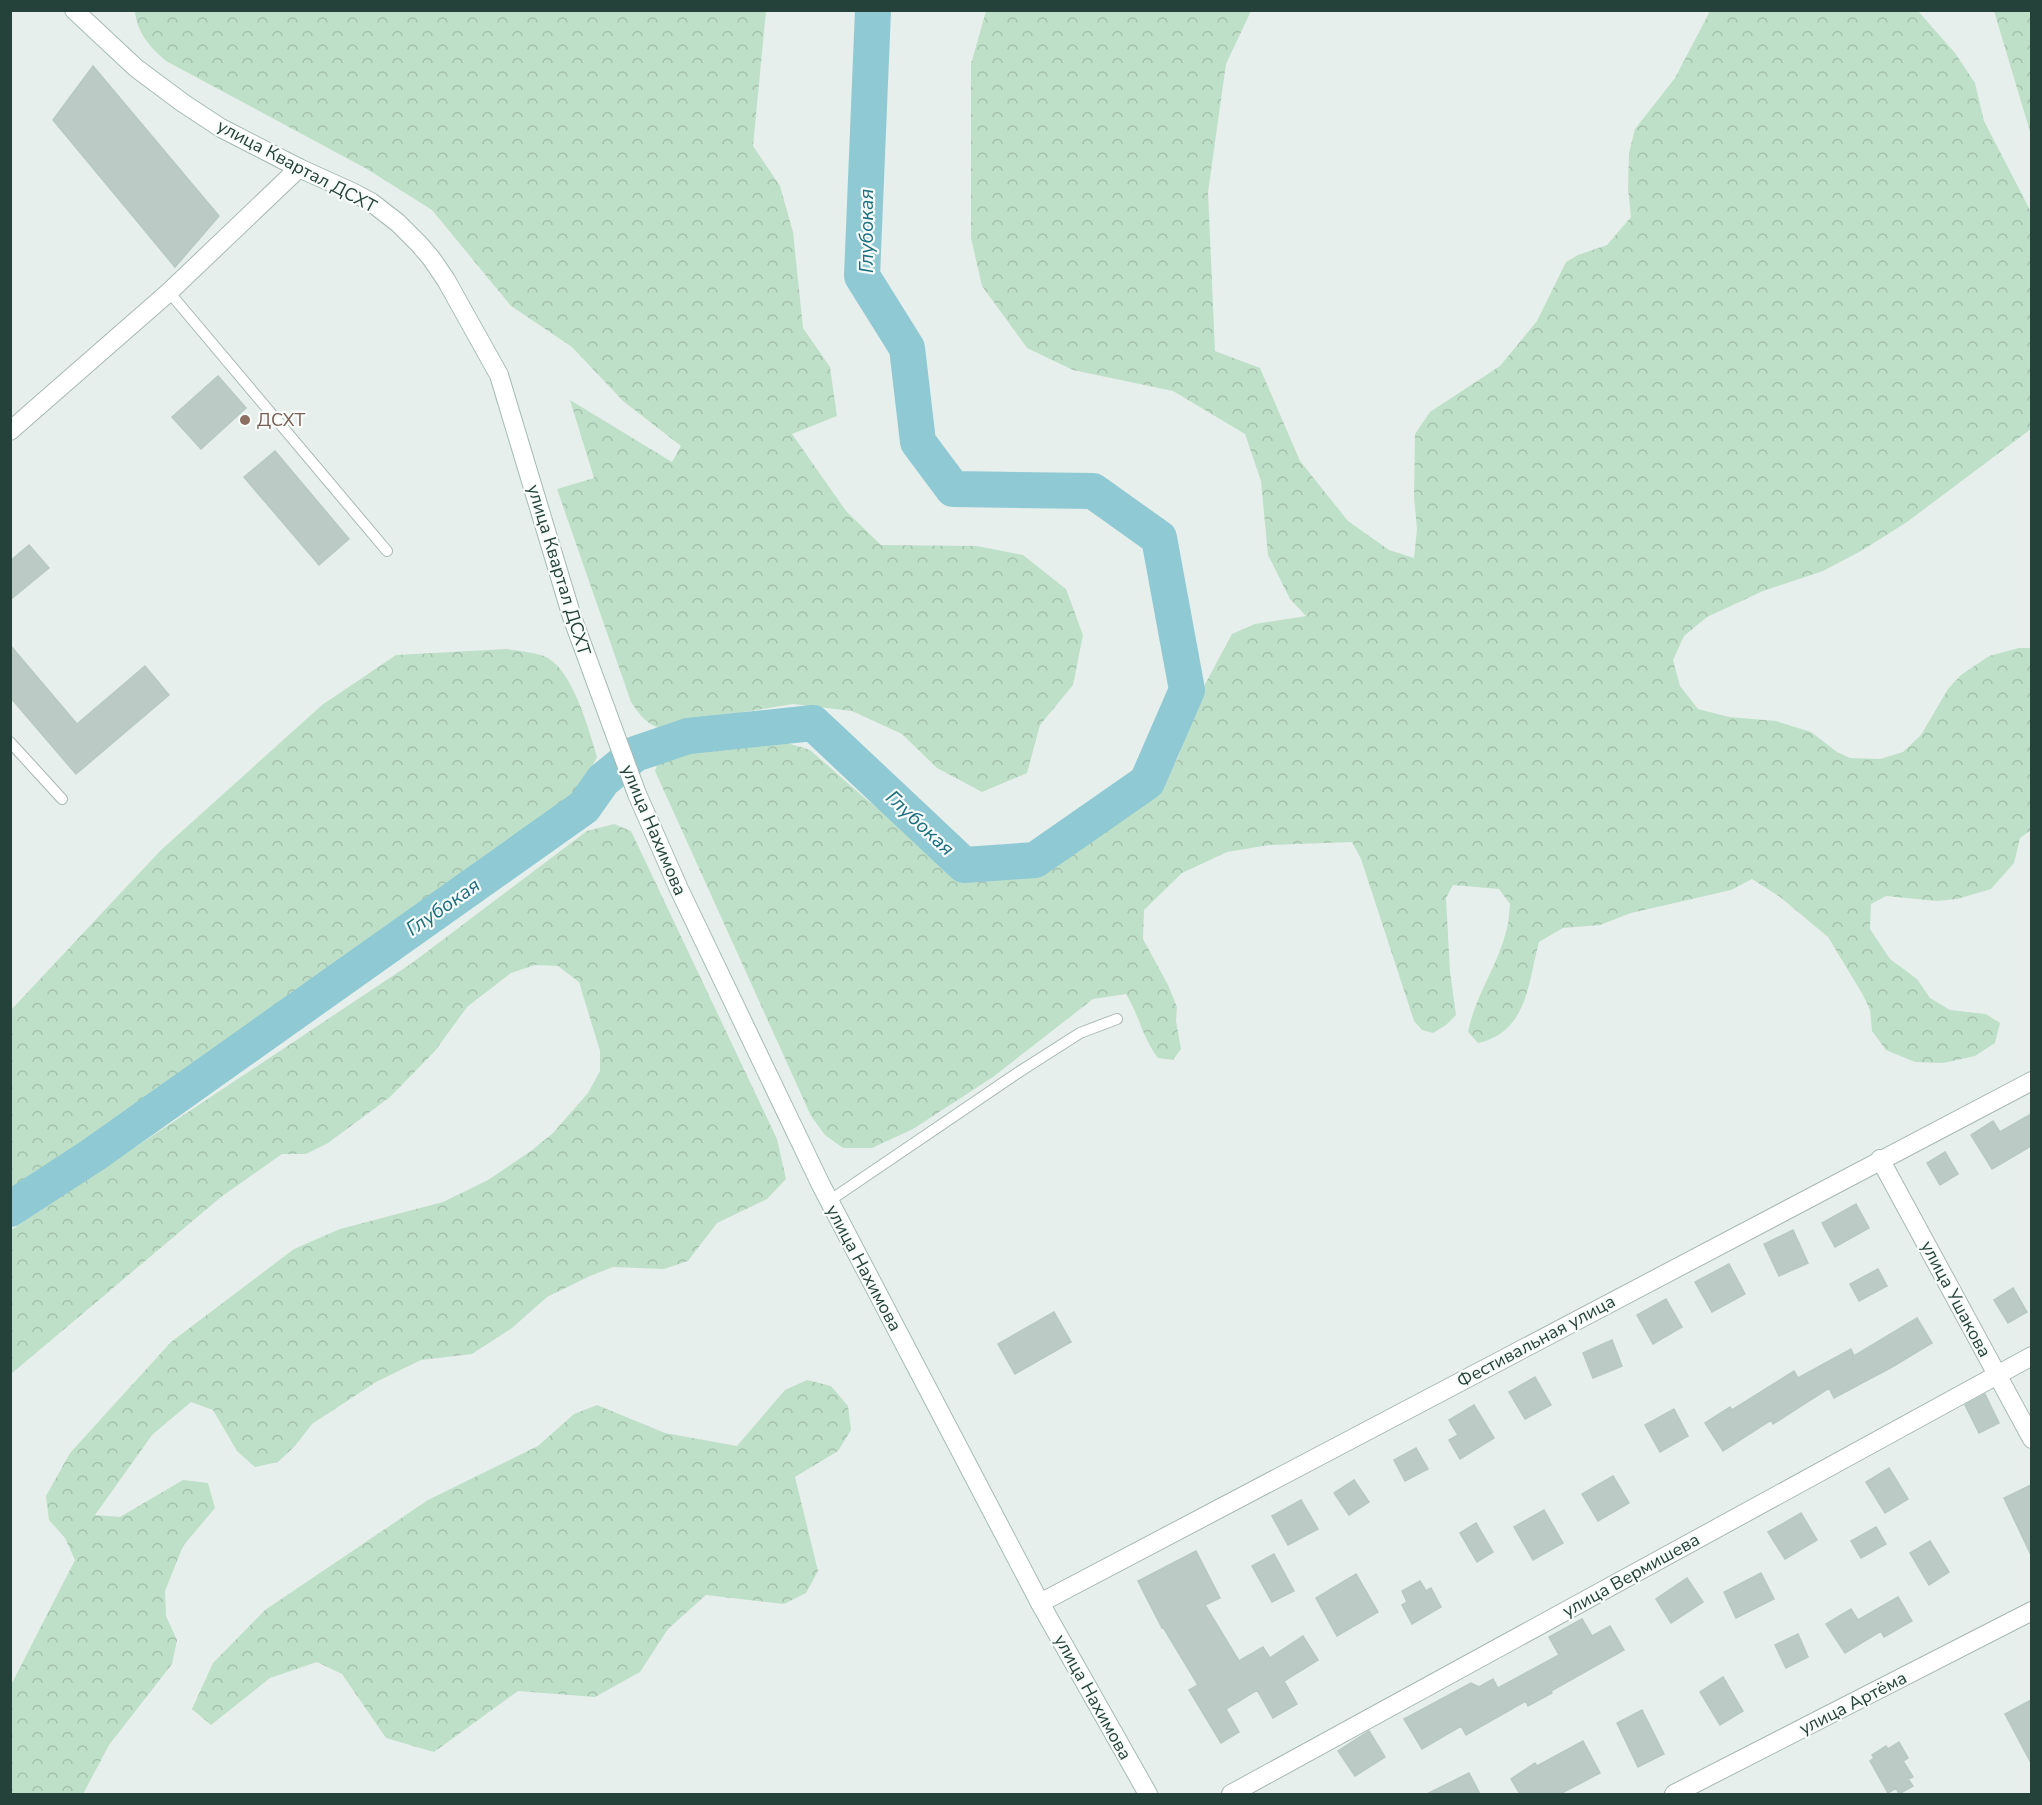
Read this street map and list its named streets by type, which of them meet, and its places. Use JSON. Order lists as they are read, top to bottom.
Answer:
{
  "streets": {
    "street": [
      "улица Квартал ДСХТ",
      "улица Нахимова",
      "улица Ушакова",
      "Фестивальная улица",
      "улица Вермишева",
      "улица Артёма"
    ]
  },
  "crossings": [
    ["улица Квартал ДСХТ", "улица Нахимова"],
    ["улица Нахимова", "Фестивальная улица"],
    ["улица Ушакова", "Фестивальная улица"],
    ["улица Ушакова", "улица Вермишева"]
  ],
  "water": ["Глубокая"],
  "places": ["ДСХТ"]
}
